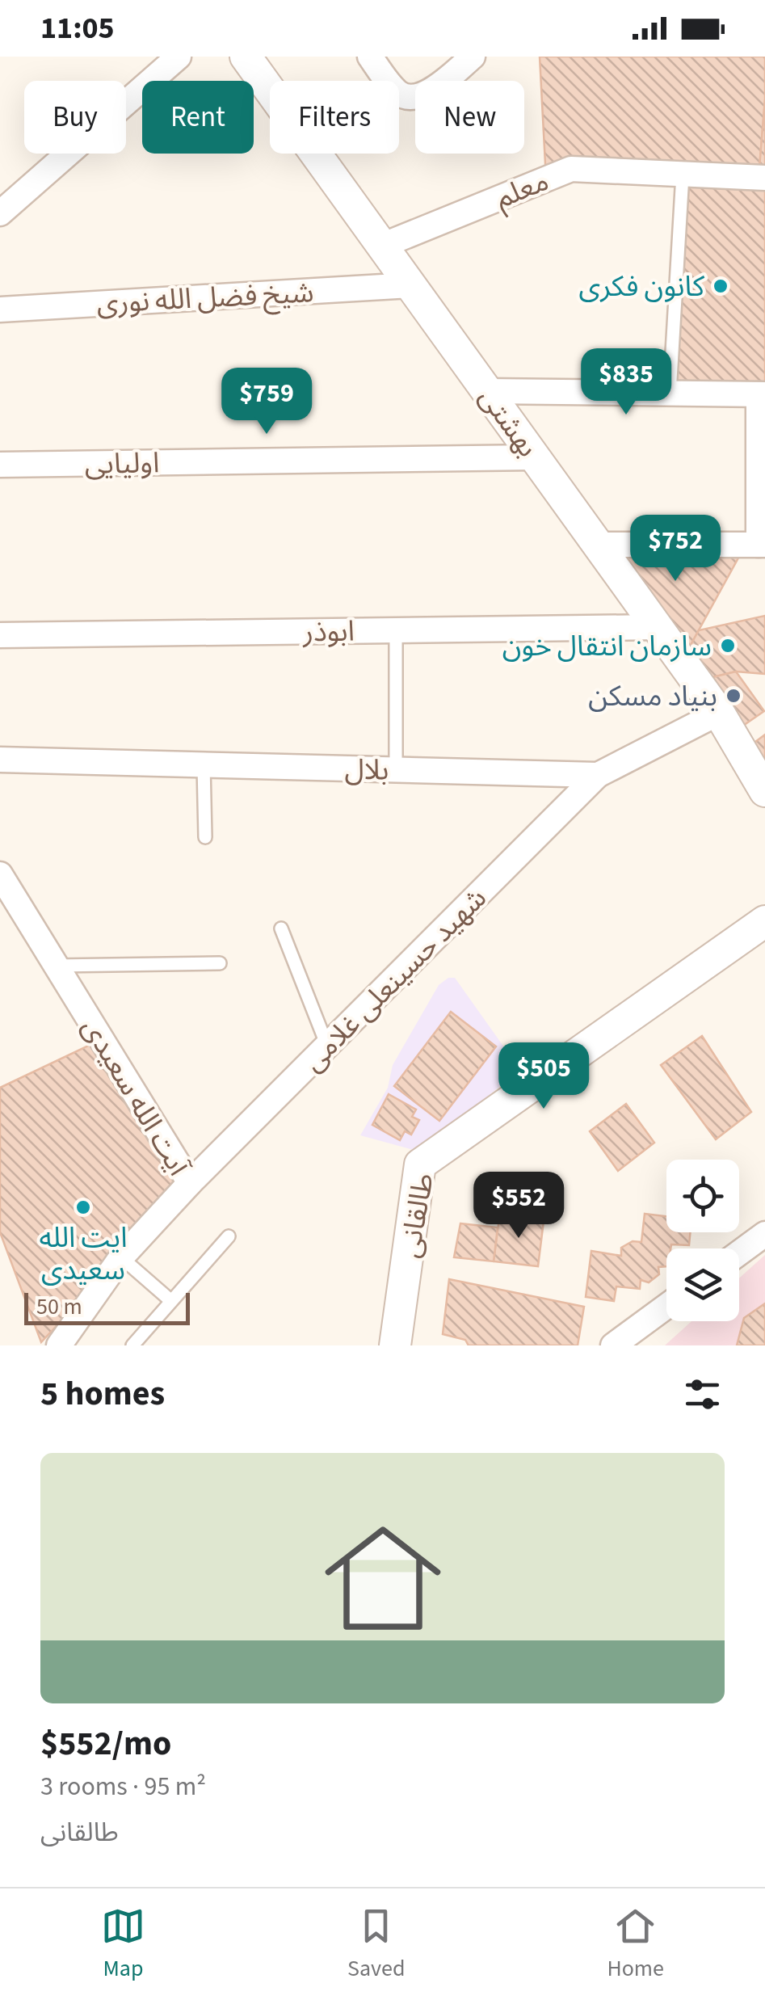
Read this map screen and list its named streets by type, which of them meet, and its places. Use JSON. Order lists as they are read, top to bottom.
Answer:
{
  "streets": {
    "street": [
      "معلم",
      "شیخ فضل الله نوری",
      "بهشتی",
      "اولیایی",
      "ابوذر",
      "بلال",
      "شهید حسینعلی غلامی",
      "آیت الله سعیدی",
      "طالقانی"
    ]
  },
  "crossings": [
    ["معلم", "بهشتی"],
    ["شیخ فضل الله نوری", "بهشتی"],
    ["بهشتی", "اولیایی"],
    ["بهشتی", "ابوذر"],
    ["بهشتی", "بلال"],
    ["بلال", "شهید حسینعلی غلامی"],
    ["شهید حسینعلی غلامی", "آیت الله سعیدی"]
  ],
  "places": [
    "کانون فکری",
    "سازمان انتقال خون",
    "بنیاد مسکن",
    "ایت الله سعیدی"
  ],
  "scale_bar": "50 m",
  "page": {
    "status": "11:05",
    "chip": [
      "Buy",
      "Rent",
      "Filters",
      "New"
    ],
    "price": [
      "$835",
      "$759",
      "$752",
      "$505",
      "$552"
    ],
    "scale": "50 m",
    "heading": "5 homes",
    "list": [
      {
        "name": "$552/mo",
        "note": "3 rooms · 95 m² · طالقانی"
      }
    ],
    "tabs": ["Map", "Saved", "Home"]
  }
}
